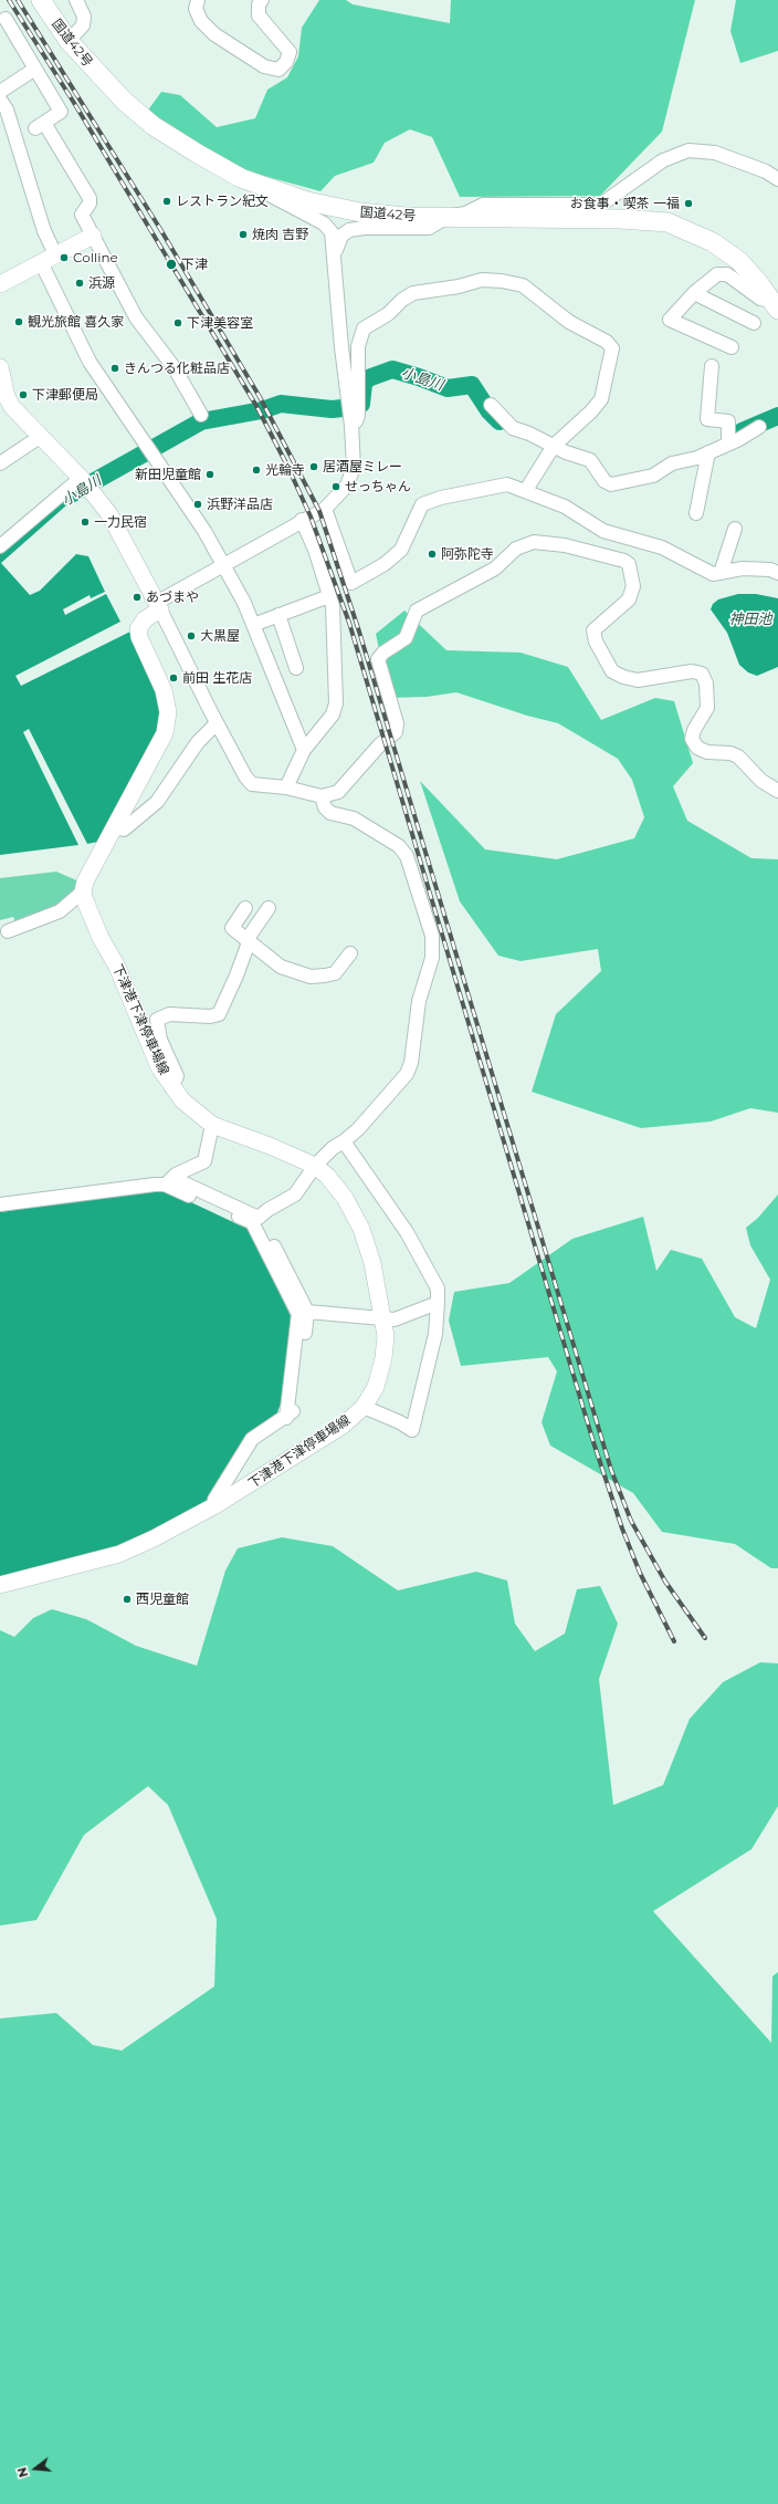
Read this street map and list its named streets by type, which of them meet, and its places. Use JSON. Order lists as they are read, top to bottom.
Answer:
{
  "streets": {
    "highway": ["国道42号"],
    "main road": ["下津港下津停車場線"]
  },
  "water": ["小島川", "神田池"],
  "places": [
    "レストラン紀文",
    "お食事・喫茶 一福",
    "焼肉 吉野",
    "Colline",
    "下津",
    "浜源",
    "観光旅館 喜久家",
    "下津美容室",
    "きんつる化粧品店",
    "下津郵便局",
    "居酒屋ミレー",
    "光輪寺",
    "新田児童館",
    "せっちゃん",
    "浜野洋品店",
    "一力民宿",
    "阿弥陀寺",
    "あづまや",
    "大黒屋",
    "前田 生花店",
    "西児童館"
  ],
  "north": "left"
}
